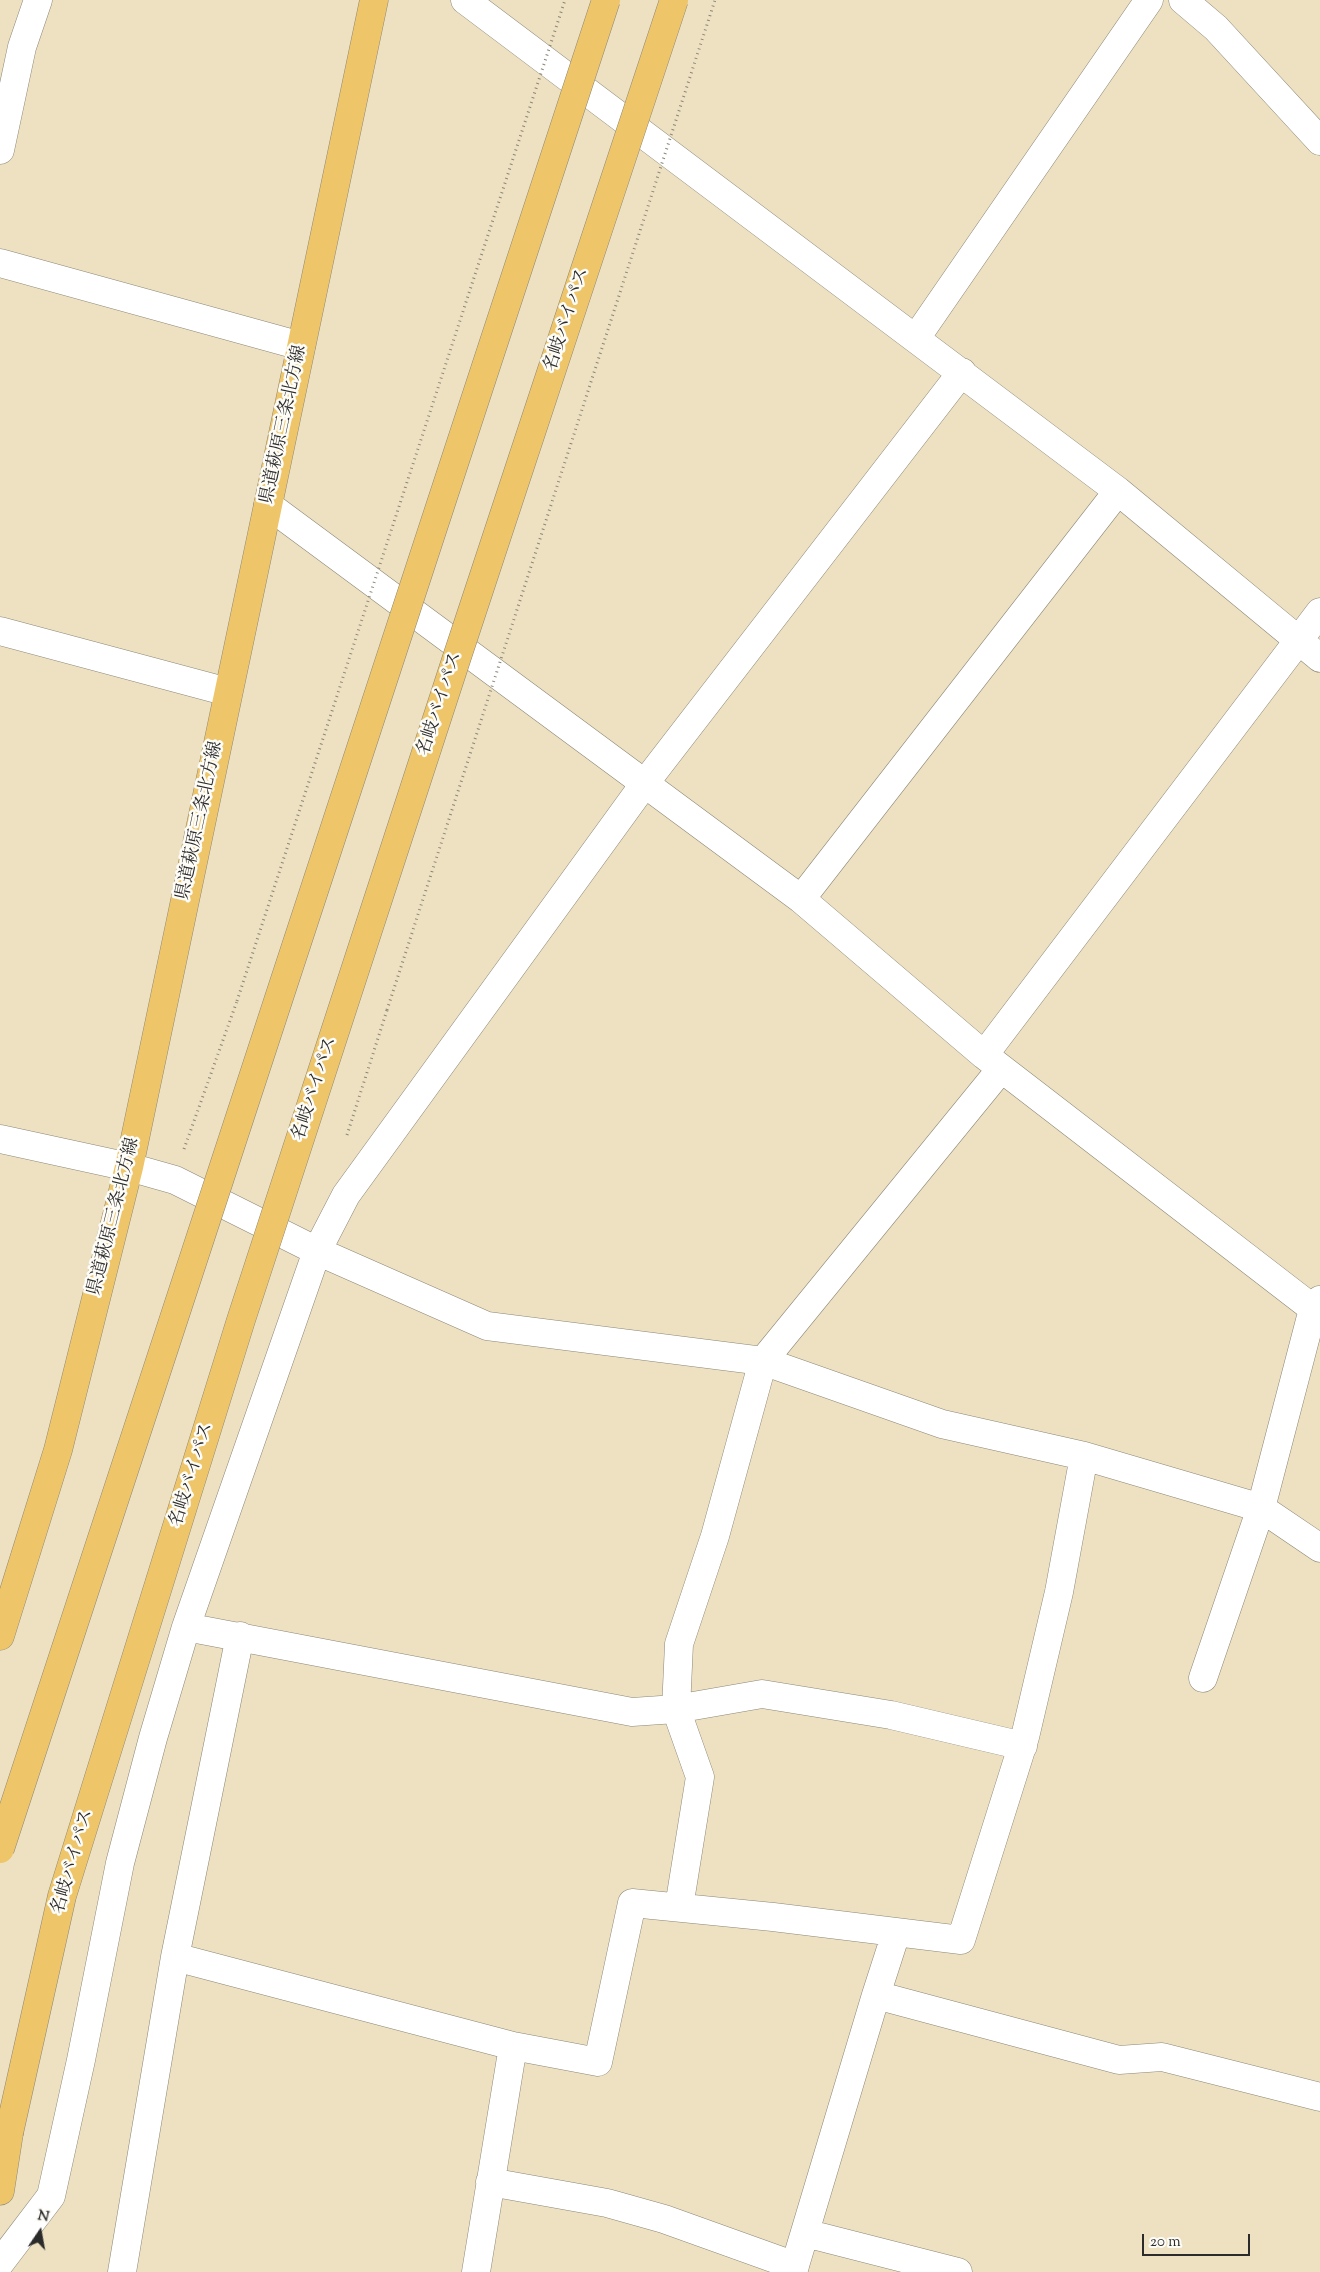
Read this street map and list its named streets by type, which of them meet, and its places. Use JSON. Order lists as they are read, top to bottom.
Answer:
{
  "streets": {
    "main road": ["名岐バイパス", "県道萩原三条北方線"]
  },
  "scale_bar": "20 m",
  "north": "top"
}
